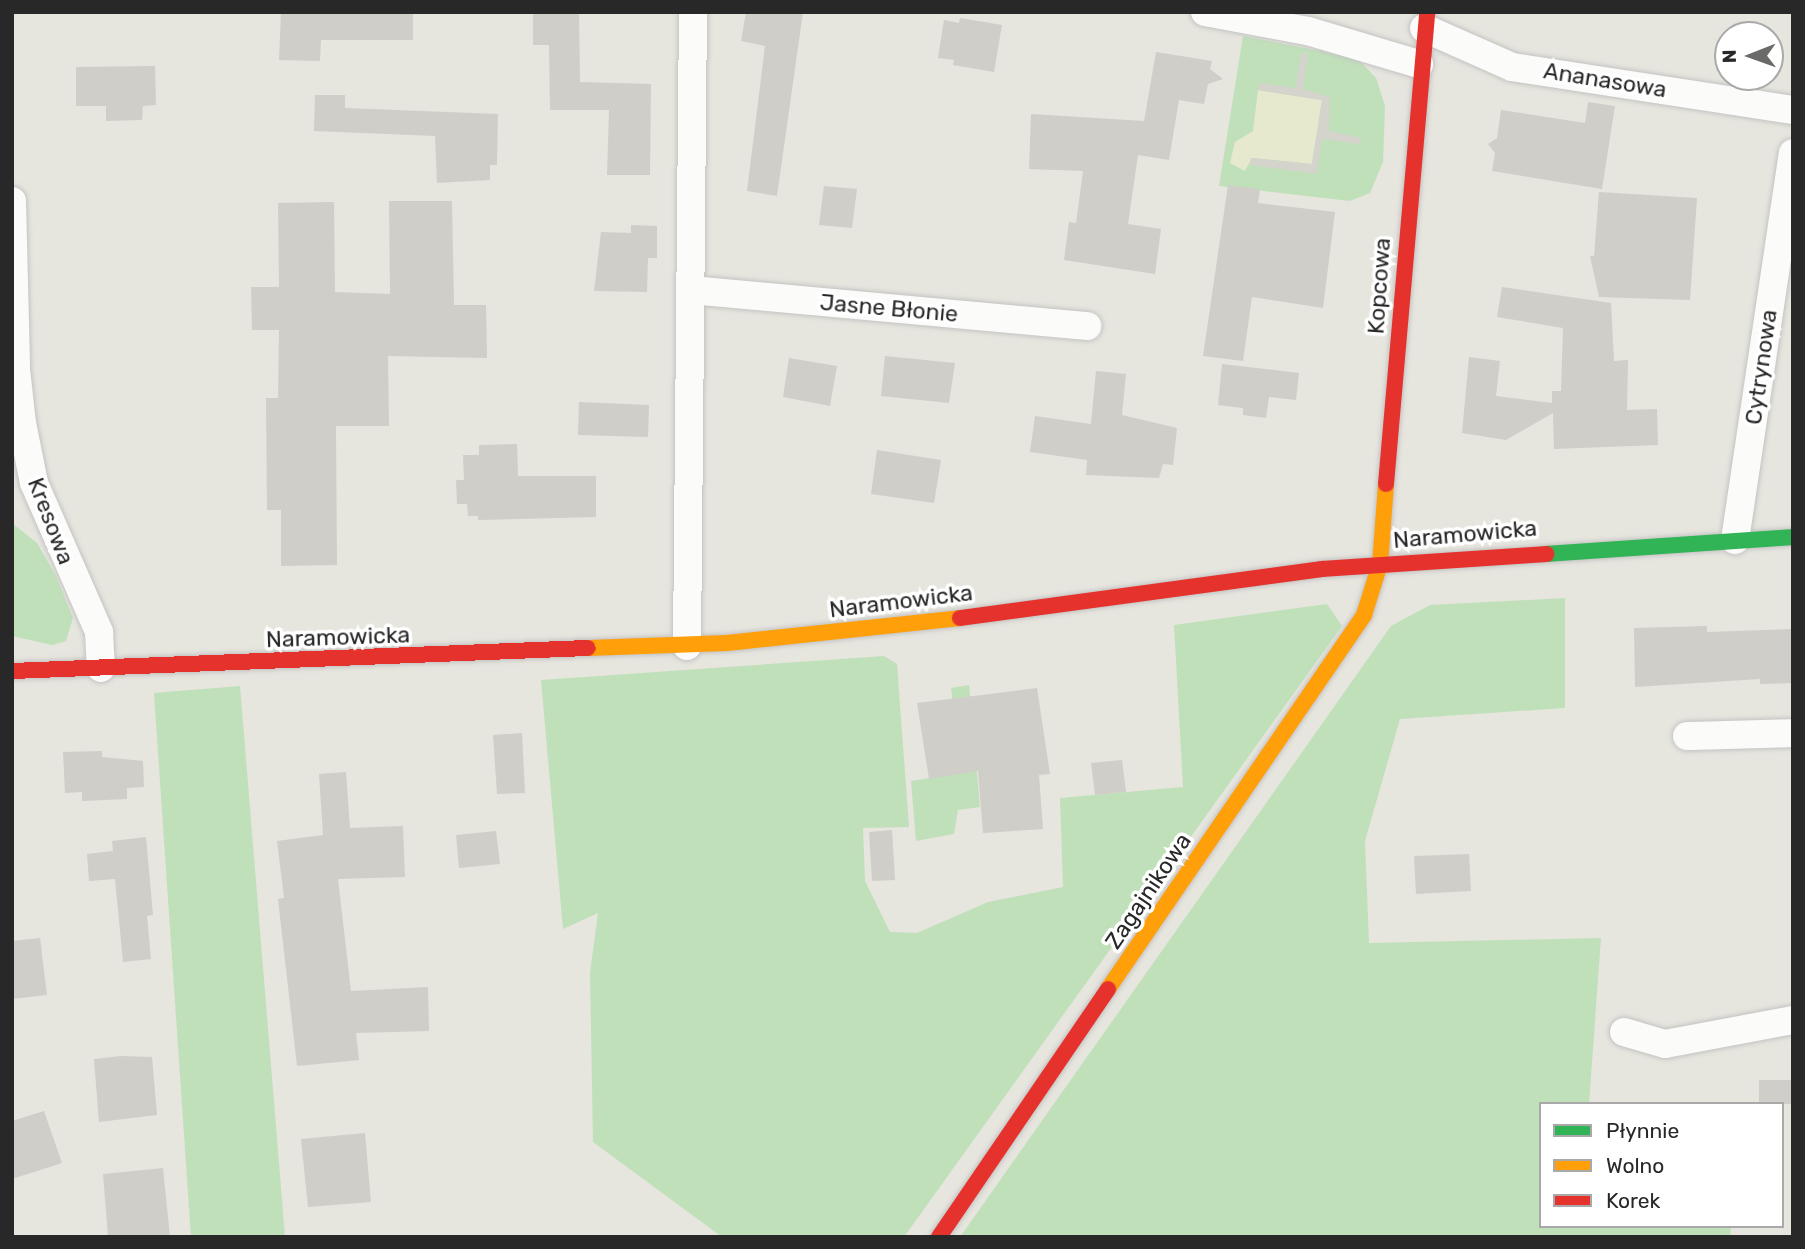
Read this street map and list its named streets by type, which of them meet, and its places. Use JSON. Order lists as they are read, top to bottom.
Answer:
{
  "streets": {
    "street": [
      "Ananasowa",
      "Kopcowa",
      "Jasne Błonie",
      "Cytrynowa",
      "Kresowa",
      "Naramowicka",
      "Zagajnikowa"
    ]
  },
  "crossings": [
    ["Ananasowa", "Kopcowa"],
    ["Kopcowa", "Naramowicka"],
    ["Kopcowa", "Zagajnikowa"],
    ["Cytrynowa", "Naramowicka"],
    ["Kresowa", "Naramowicka"],
    ["Naramowicka", "Zagajnikowa"]
  ],
  "legend": ["Płynnie", "Wolno", "Korek"],
  "north": "left"
}
